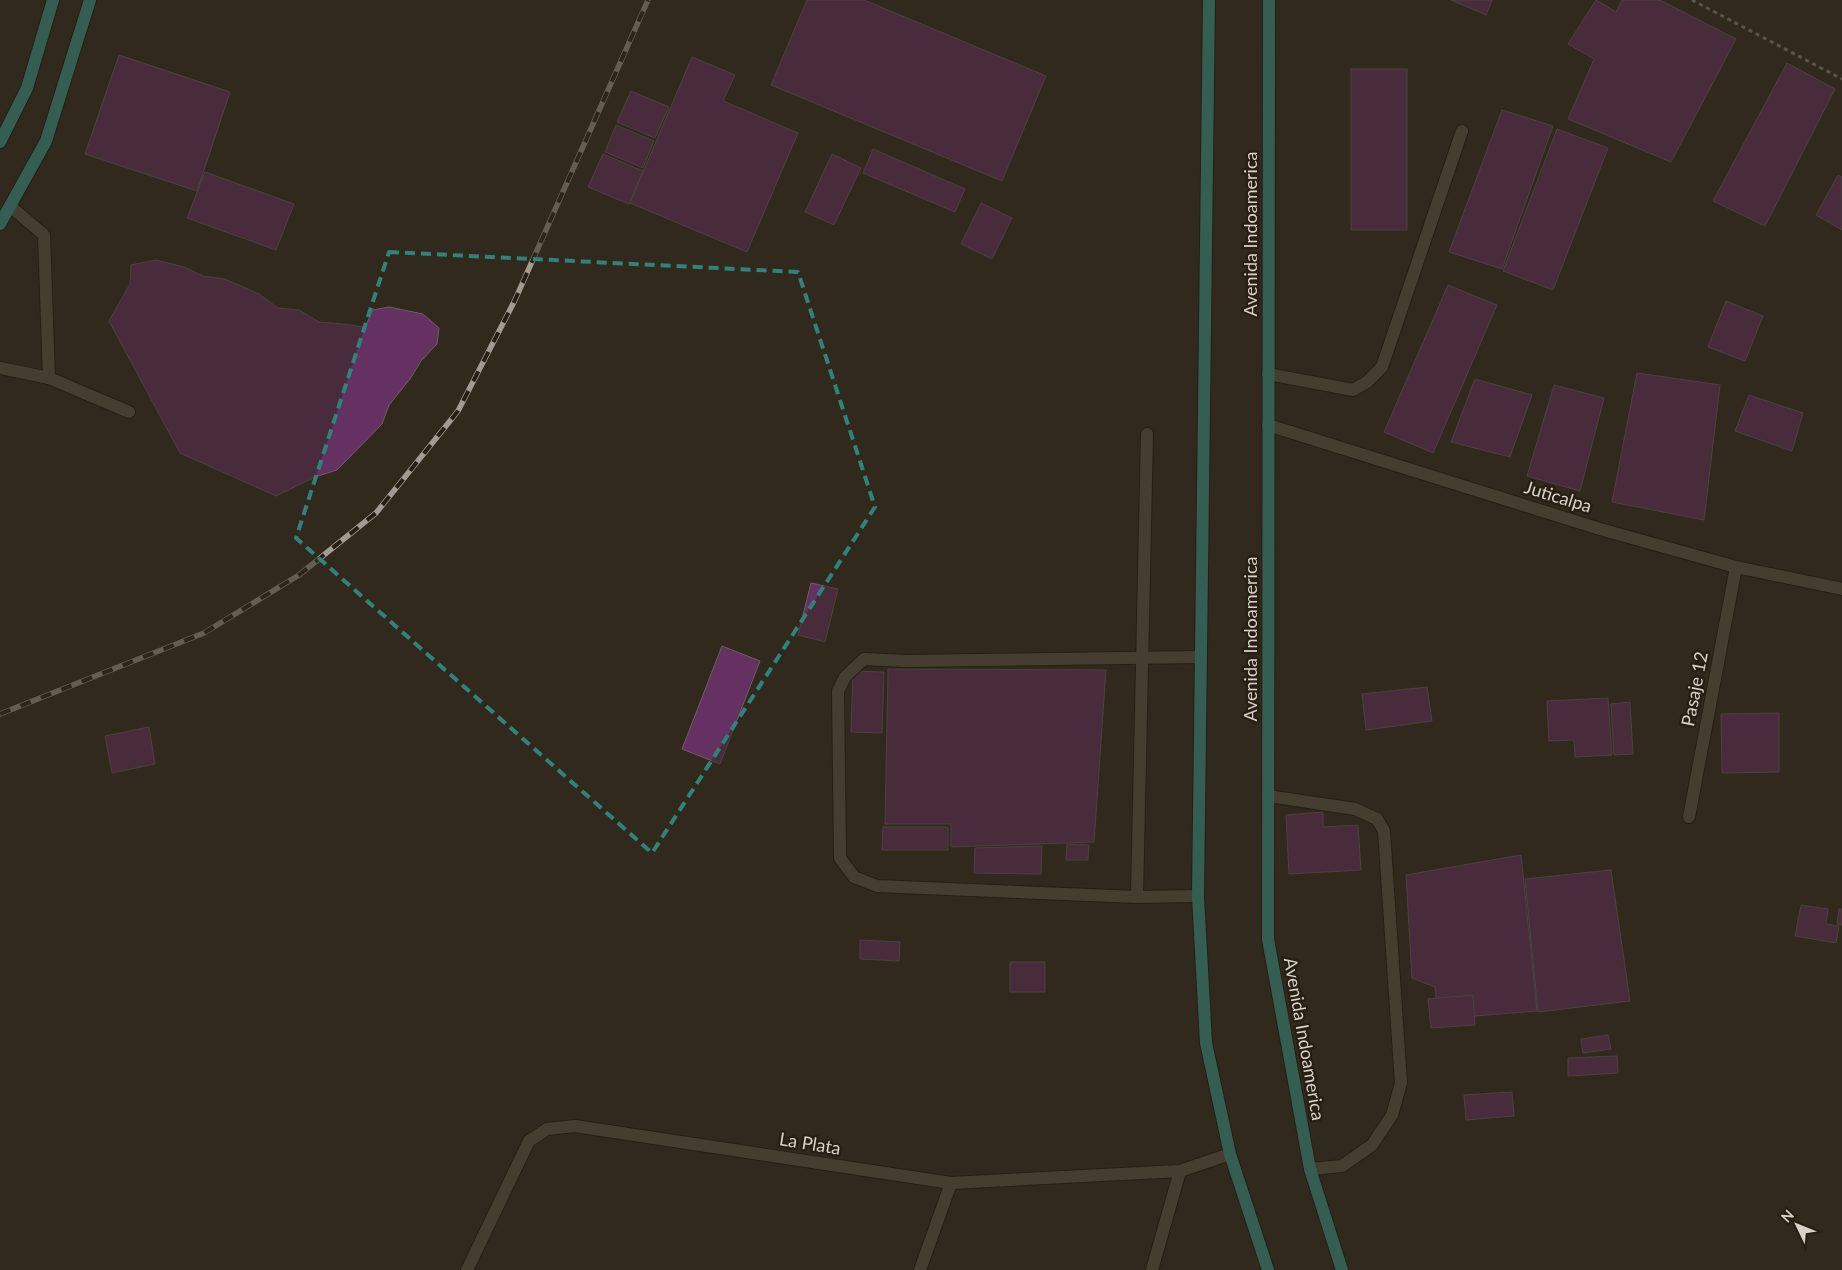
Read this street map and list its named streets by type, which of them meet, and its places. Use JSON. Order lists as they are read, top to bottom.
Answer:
{
  "streets": {
    "main road": ["Avenida Indoamerica"],
    "street": ["Juticalpa", "Pasaje 12", "La Plata"]
  },
  "crossings": [
    ["Avenida Indoamerica", "Juticalpa"],
    ["Juticalpa", "Pasaje 12"]
  ],
  "north": "top left"
}
